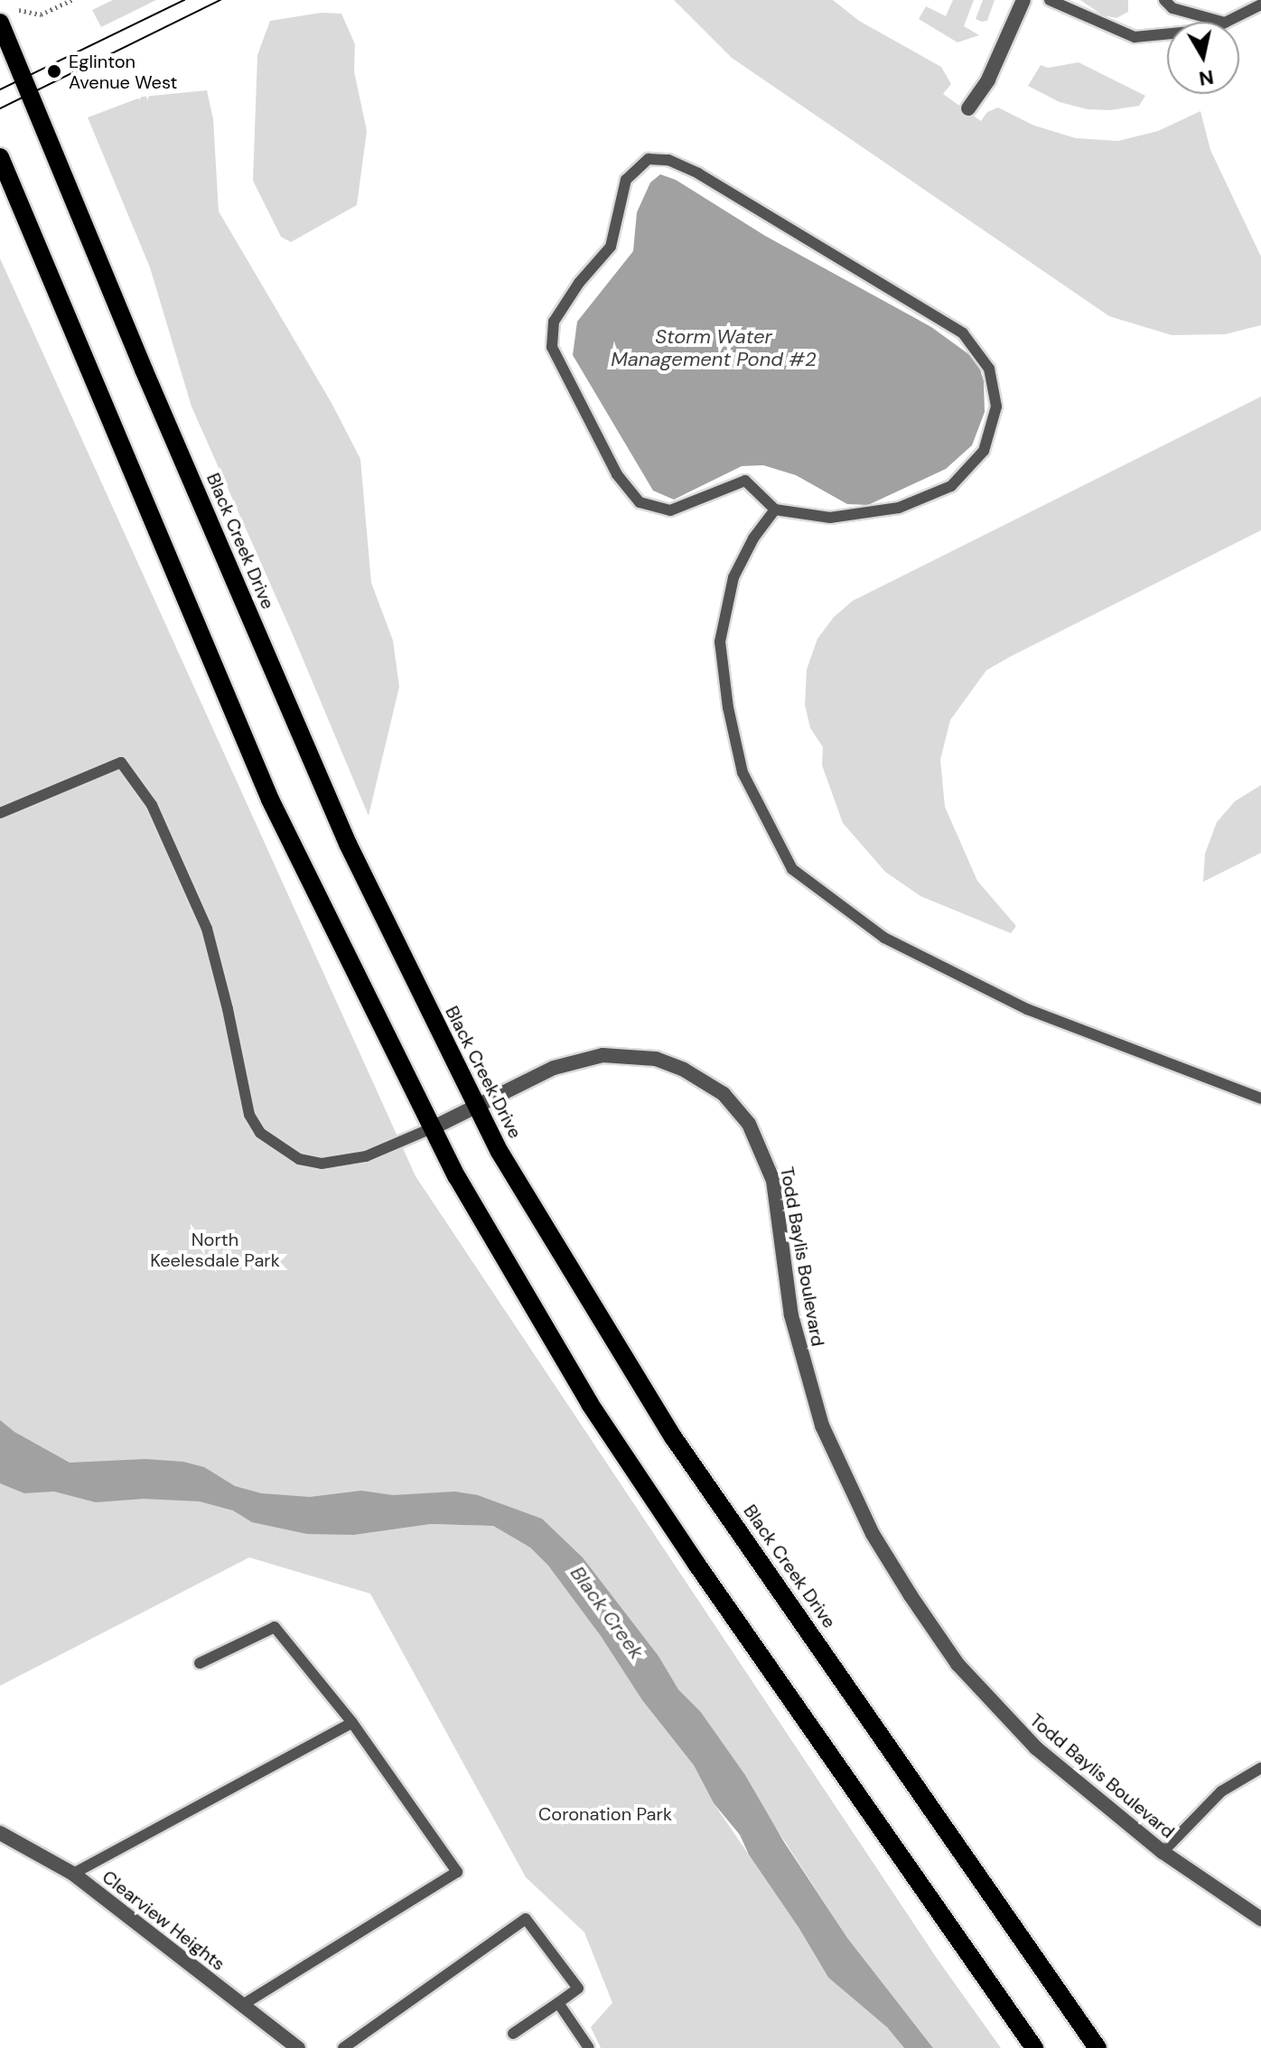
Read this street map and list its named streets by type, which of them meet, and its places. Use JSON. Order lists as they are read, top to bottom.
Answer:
{
  "streets": {
    "main road": ["Black Creek Drive"],
    "street": ["Todd Baylis Boulevard", "Clearview Heights"]
  },
  "crossings": [
    ["Black Creek Drive", "Todd Baylis Boulevard"]
  ],
  "water": ["Storm Water Management Pond #2", "Black Creek"],
  "parks": ["North Keelesdale Park", "Coronation Park"],
  "places": ["Eglinton Avenue West"],
  "north": "bottom"
}
